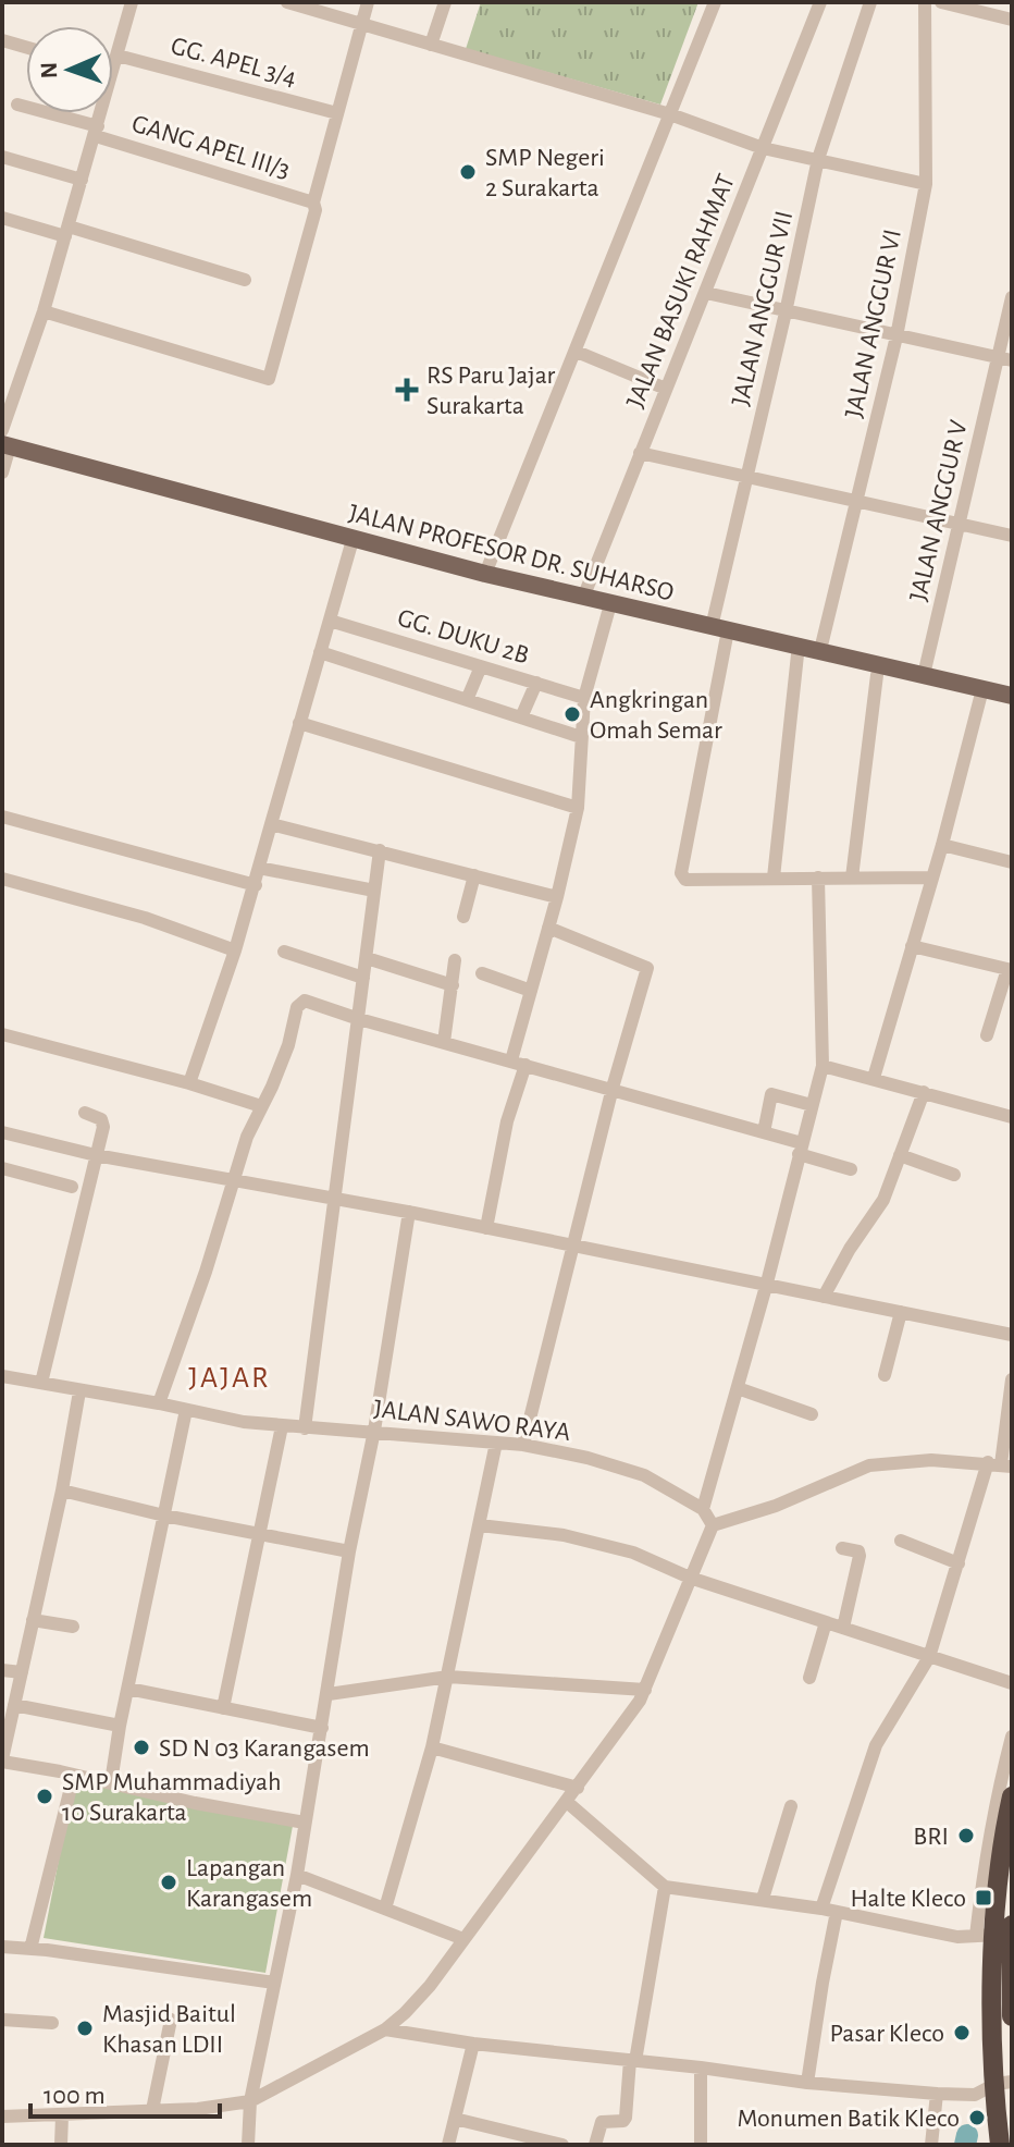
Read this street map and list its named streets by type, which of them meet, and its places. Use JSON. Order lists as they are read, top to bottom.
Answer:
{
  "streets": {
    "main road": ["JALAN PROFESOR DR. SUHARSO"],
    "street": [
      "GG. APEL 3/4",
      "GANG APEL III/3",
      "JALAN BASUKI RAHMAT",
      "JALAN ANGGUR VII",
      "JALAN ANGGUR VI",
      "JALAN ANGGUR V",
      "GG. DUKU 2B",
      "JALAN SAWO RAYA"
    ]
  },
  "crossings": [
    ["JALAN BASUKI RAHMAT", "JALAN PROFESOR DR. SUHARSO"],
    ["JALAN ANGGUR VII", "JALAN PROFESOR DR. SUHARSO"],
    ["JALAN ANGGUR VI", "JALAN PROFESOR DR. SUHARSO"],
    ["JALAN ANGGUR V", "JALAN PROFESOR DR. SUHARSO"]
  ],
  "districts": ["JAJAR"],
  "places": {
    "other": [
      "SMP Negeri 2 Surakarta",
      "Angkringan Omah Semar",
      "SD N 03 Karangasem",
      "SMP Muhammadiyah 10 Surakarta",
      "BRI",
      "Lapangan Karangasem",
      "Masjid Baitul Khasan LDII",
      "Pasar Kleco",
      "Monumen Batik Kleco"
    ],
    "health": ["RS Paru Jajar Surakarta"],
    "transit": ["Halte Kleco"]
  },
  "scale_bar": "100 m",
  "north": "left"
}
